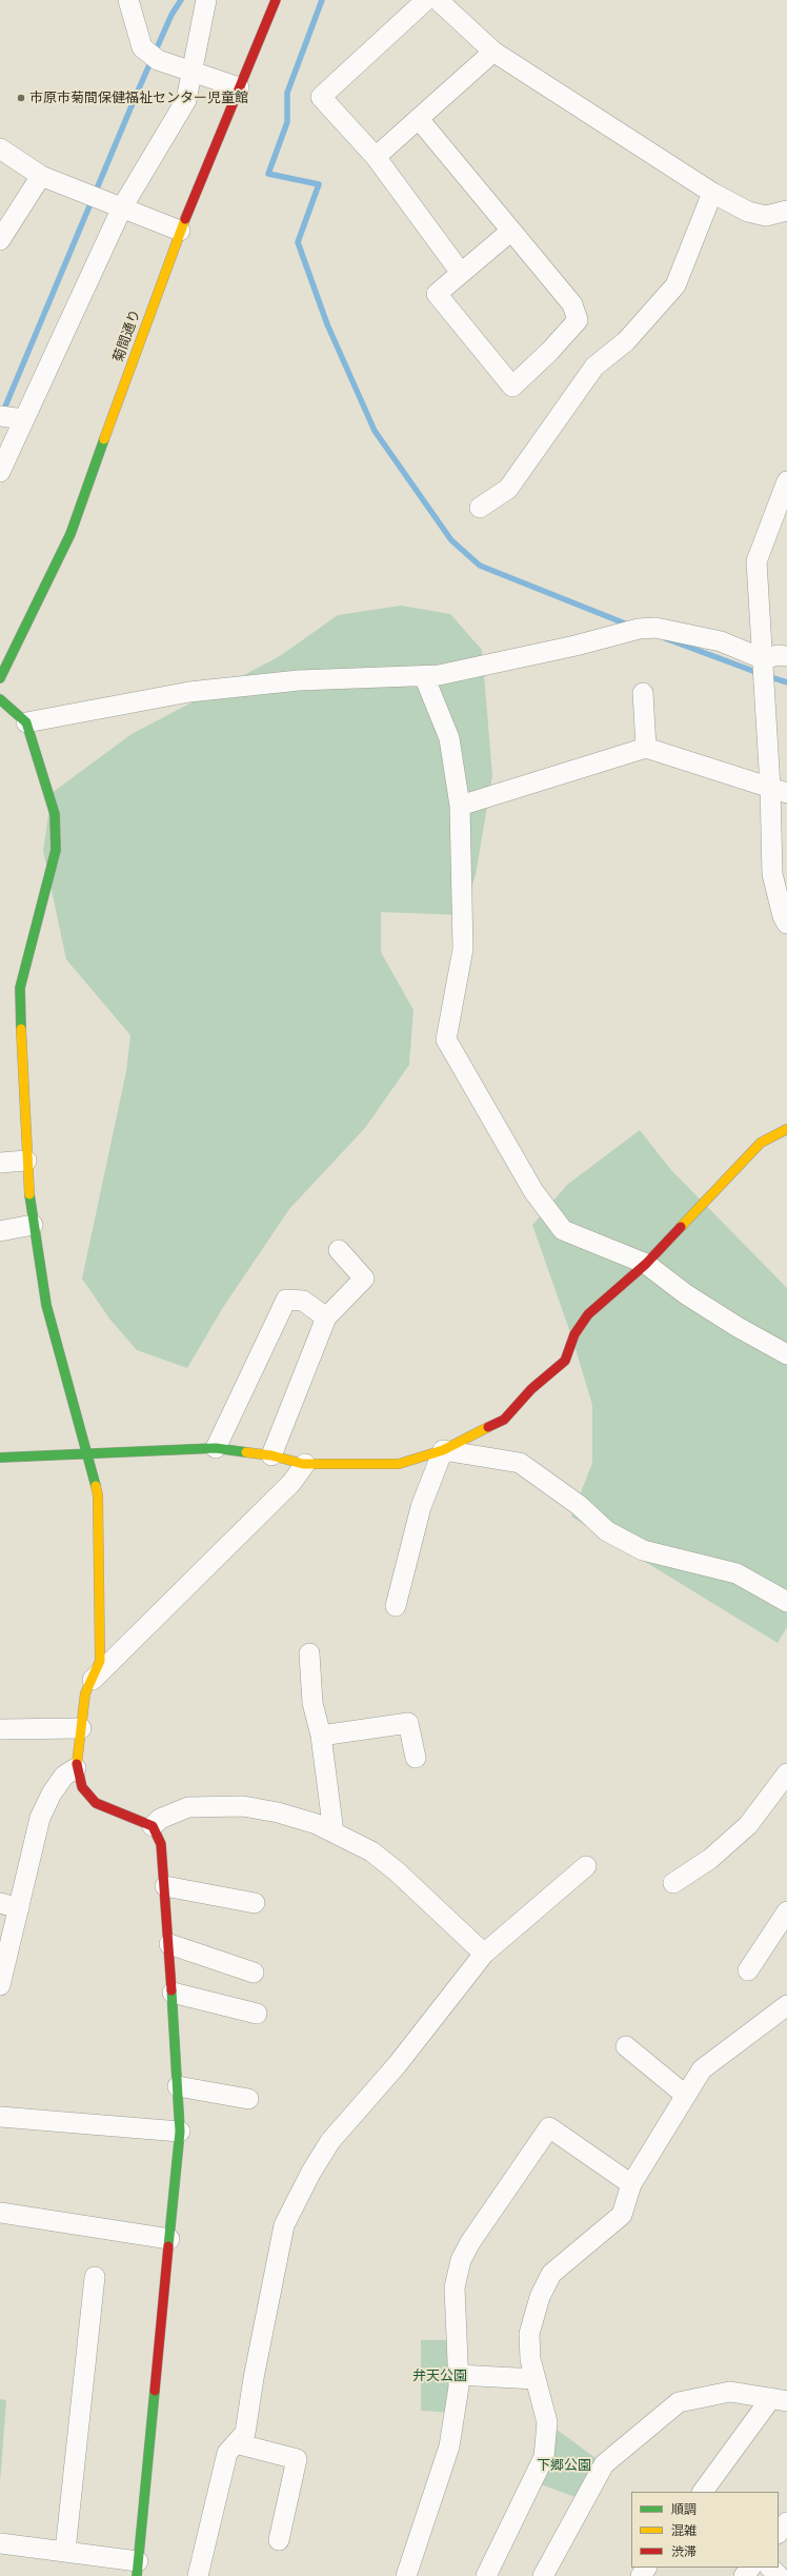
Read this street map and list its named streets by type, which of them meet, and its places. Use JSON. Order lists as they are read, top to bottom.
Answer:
{
  "streets": {
    "street": ["菊間通り"]
  },
  "parks": ["弁天公園", "下郷公園"],
  "places": ["市原市菊間保健福祉センター児童館"],
  "legend": ["順調", "混雑", "渋滞"]
}
